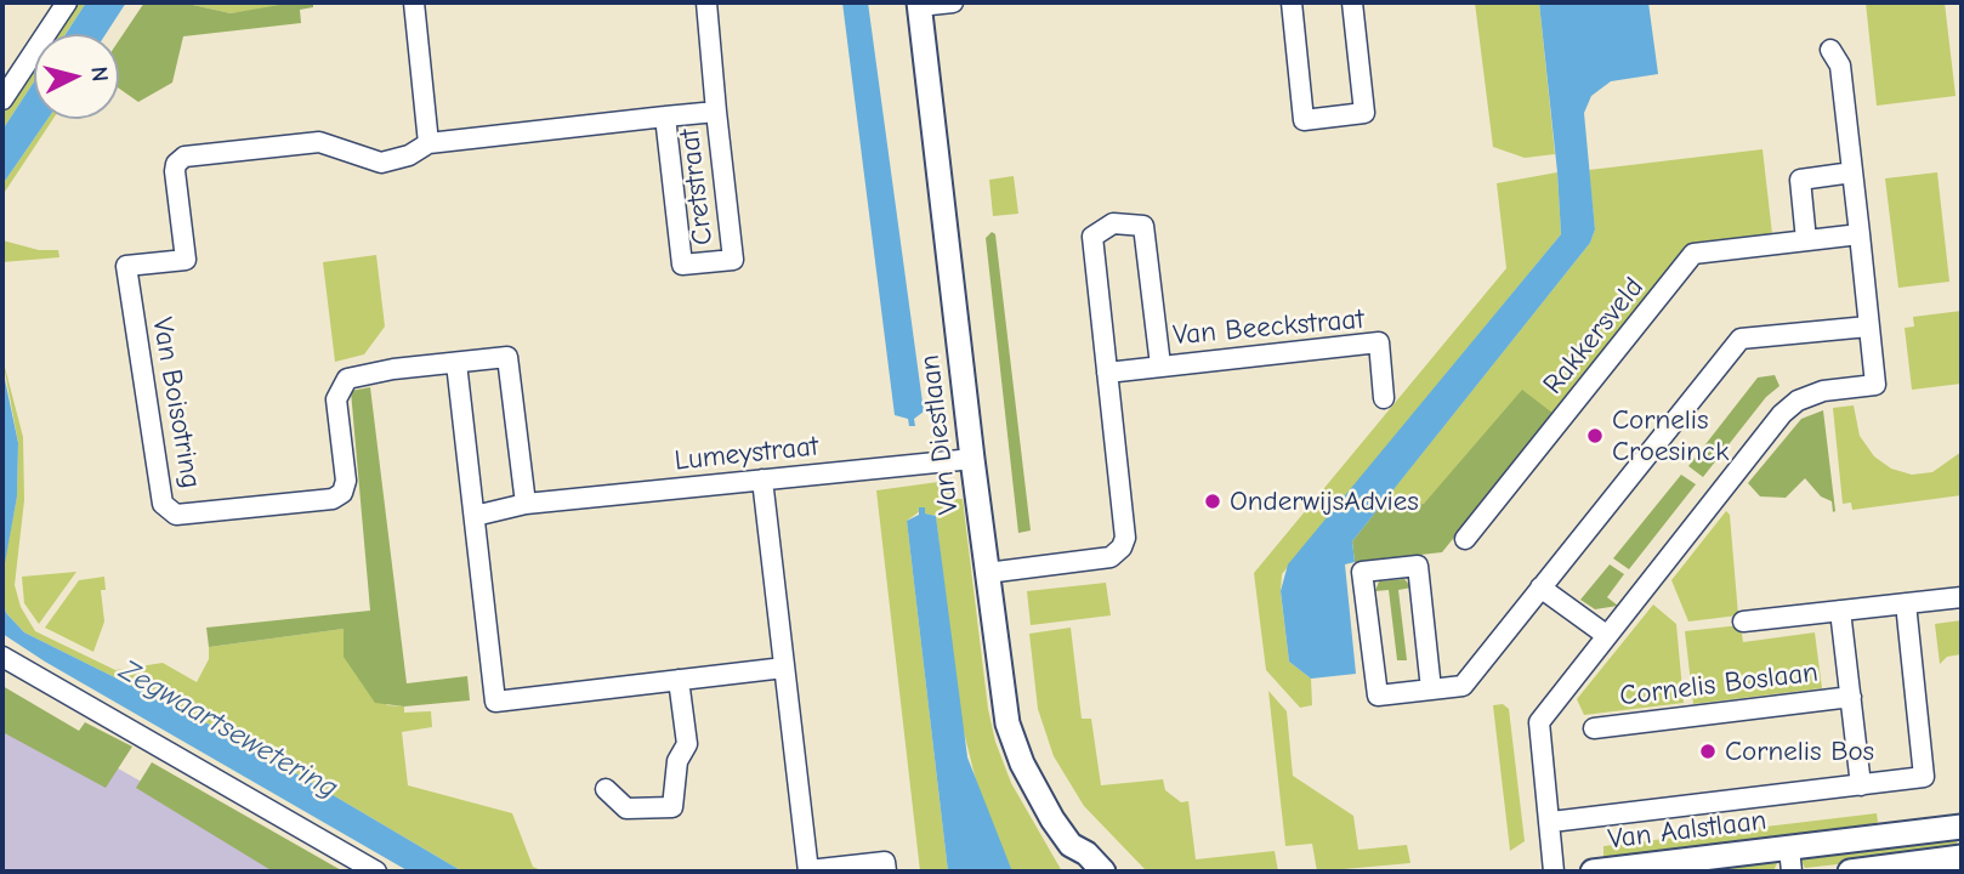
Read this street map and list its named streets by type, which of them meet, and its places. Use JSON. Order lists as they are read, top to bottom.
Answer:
{
  "streets": {
    "street": [
      "Cretstraat",
      "Van Beeckstraat",
      "Rakkersveld",
      "Van Boisotring",
      "Van Diestlaan",
      "Lumeystraat",
      "Cornelis Boslaan",
      "Van Aalstlaan"
    ]
  },
  "crossings": [
    ["Cretstraat", "Van Boisotring"],
    ["Van Beeckstraat", "Van Diestlaan"],
    ["Van Boisotring", "Lumeystraat"],
    ["Van Diestlaan", "Lumeystraat"]
  ],
  "water": ["Zegwaartsewetering"],
  "places": ["Cornelis Croesinck", "OnderwijsAdvies", "Cornelis Bos"],
  "north": "right"
}
